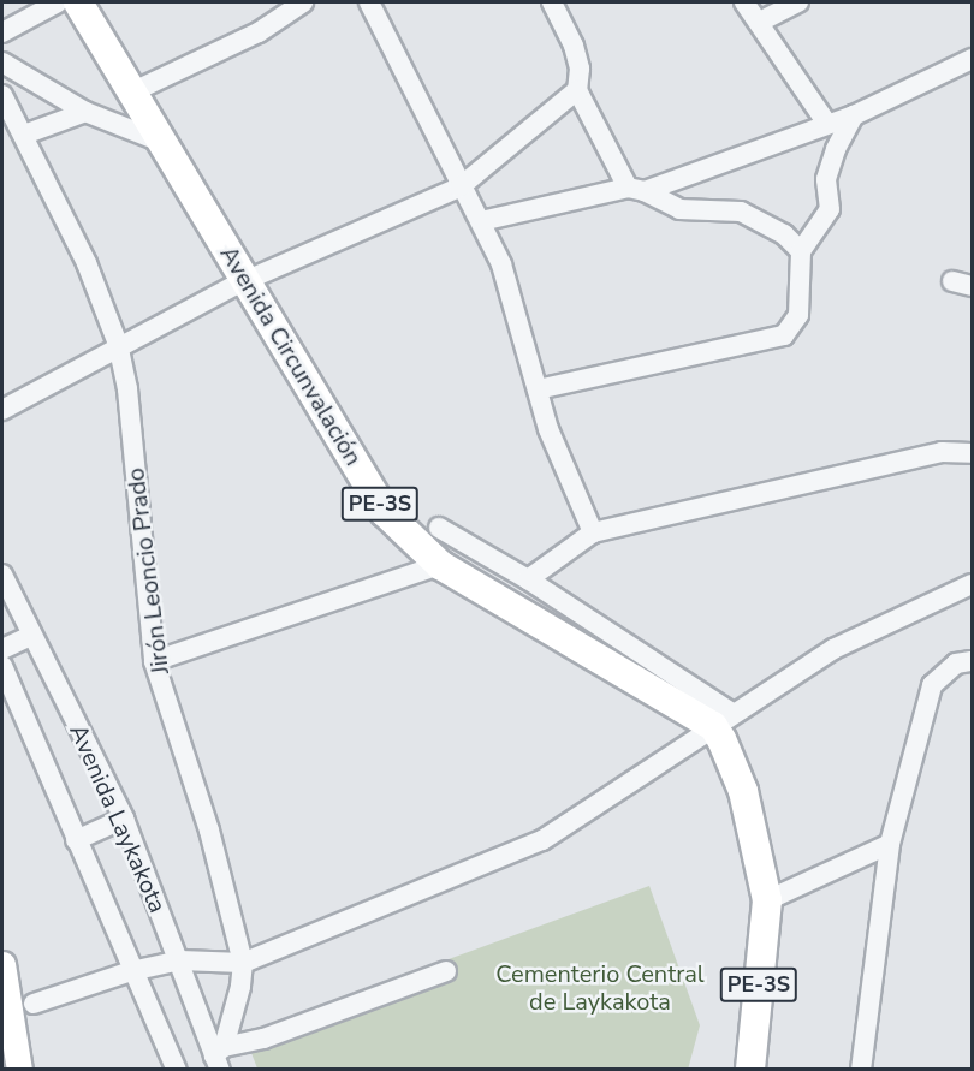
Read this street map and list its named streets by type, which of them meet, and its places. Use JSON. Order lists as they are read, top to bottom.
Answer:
{
  "streets": {
    "highway": ["Avenida Circunvalación", "PE-3S"],
    "street": ["Jirón Leoncio Prado", "Avenida Laykakota"]
  },
  "crossings": [
    ["Avenida Circunvalación", "PE-3S"],
    ["Jirón Leoncio Prado", "Avenida Laykakota"]
  ],
  "parks": ["Cementerio Central de Laykakota"]
}
